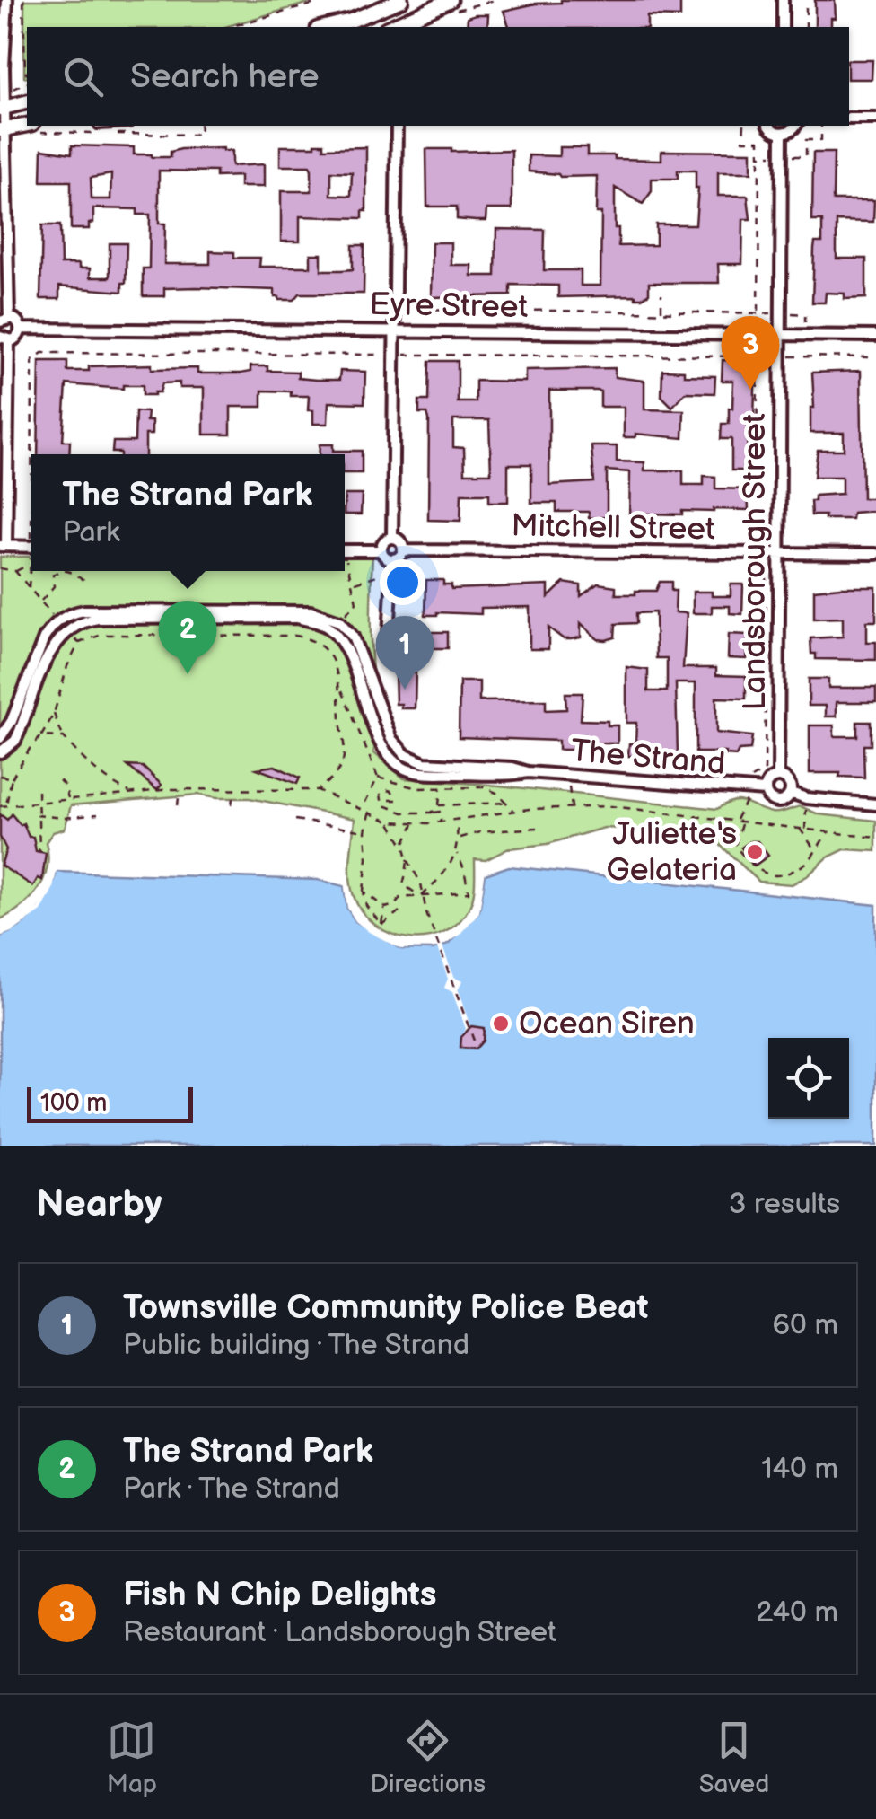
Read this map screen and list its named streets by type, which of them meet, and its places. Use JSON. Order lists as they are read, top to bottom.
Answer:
{
  "streets": {
    "street": [
      "Eyre Street",
      "Mitchell Street",
      "Landsborough Street",
      "The Strand"
    ]
  },
  "crossings": [
    ["Eyre Street", "Landsborough Street"],
    ["Mitchell Street", "Landsborough Street"],
    ["Landsborough Street", "The Strand"]
  ],
  "places": ["Juliette's Gelateria", "Ocean Siren"],
  "scale_bar": "100 m",
  "page": {
    "search": "Search here",
    "pins": ["3", "2", "1"],
    "popup": ["The Strand Park", "Park"],
    "scale": "100 m",
    "heading": ["Nearby", "3 results"],
    "list": [
      {
        "mark": "1",
        "name": "Townsville Community Police Beat",
        "note": "Public building · The Strand",
        "value": "60 m"
      },
      {
        "mark": "2",
        "name": "The Strand Park",
        "note": "Park · The Strand",
        "value": "140 m"
      },
      {
        "mark": "3",
        "name": "Fish N Chip Delights",
        "note": "Restaurant · Landsborough Street",
        "value": "240 m"
      }
    ],
    "nav": ["Map", "Directions", "Saved"]
  }
}
